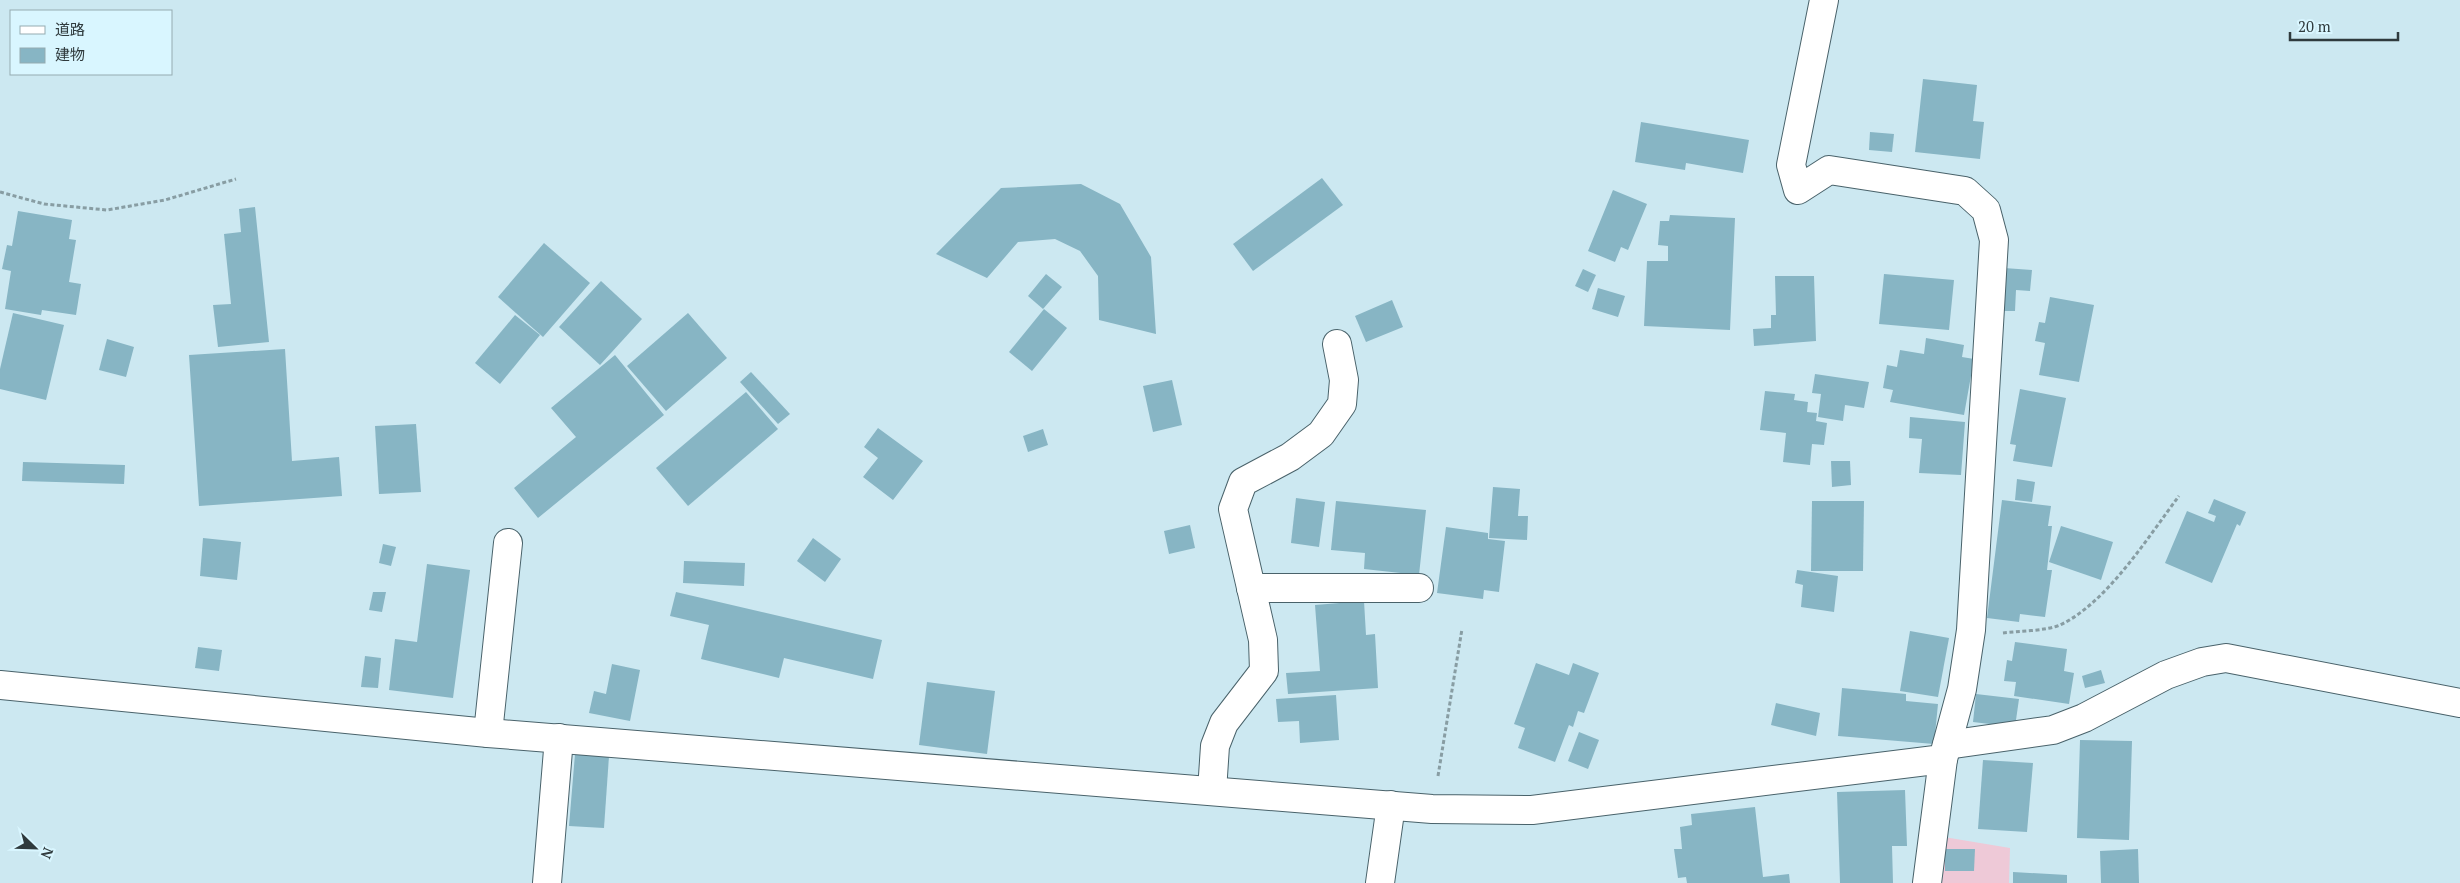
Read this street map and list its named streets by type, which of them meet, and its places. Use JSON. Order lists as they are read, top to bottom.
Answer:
{
  "legend": ["道路", "建物"],
  "scale_bar": "20 m",
  "north": "bottom right"
}
